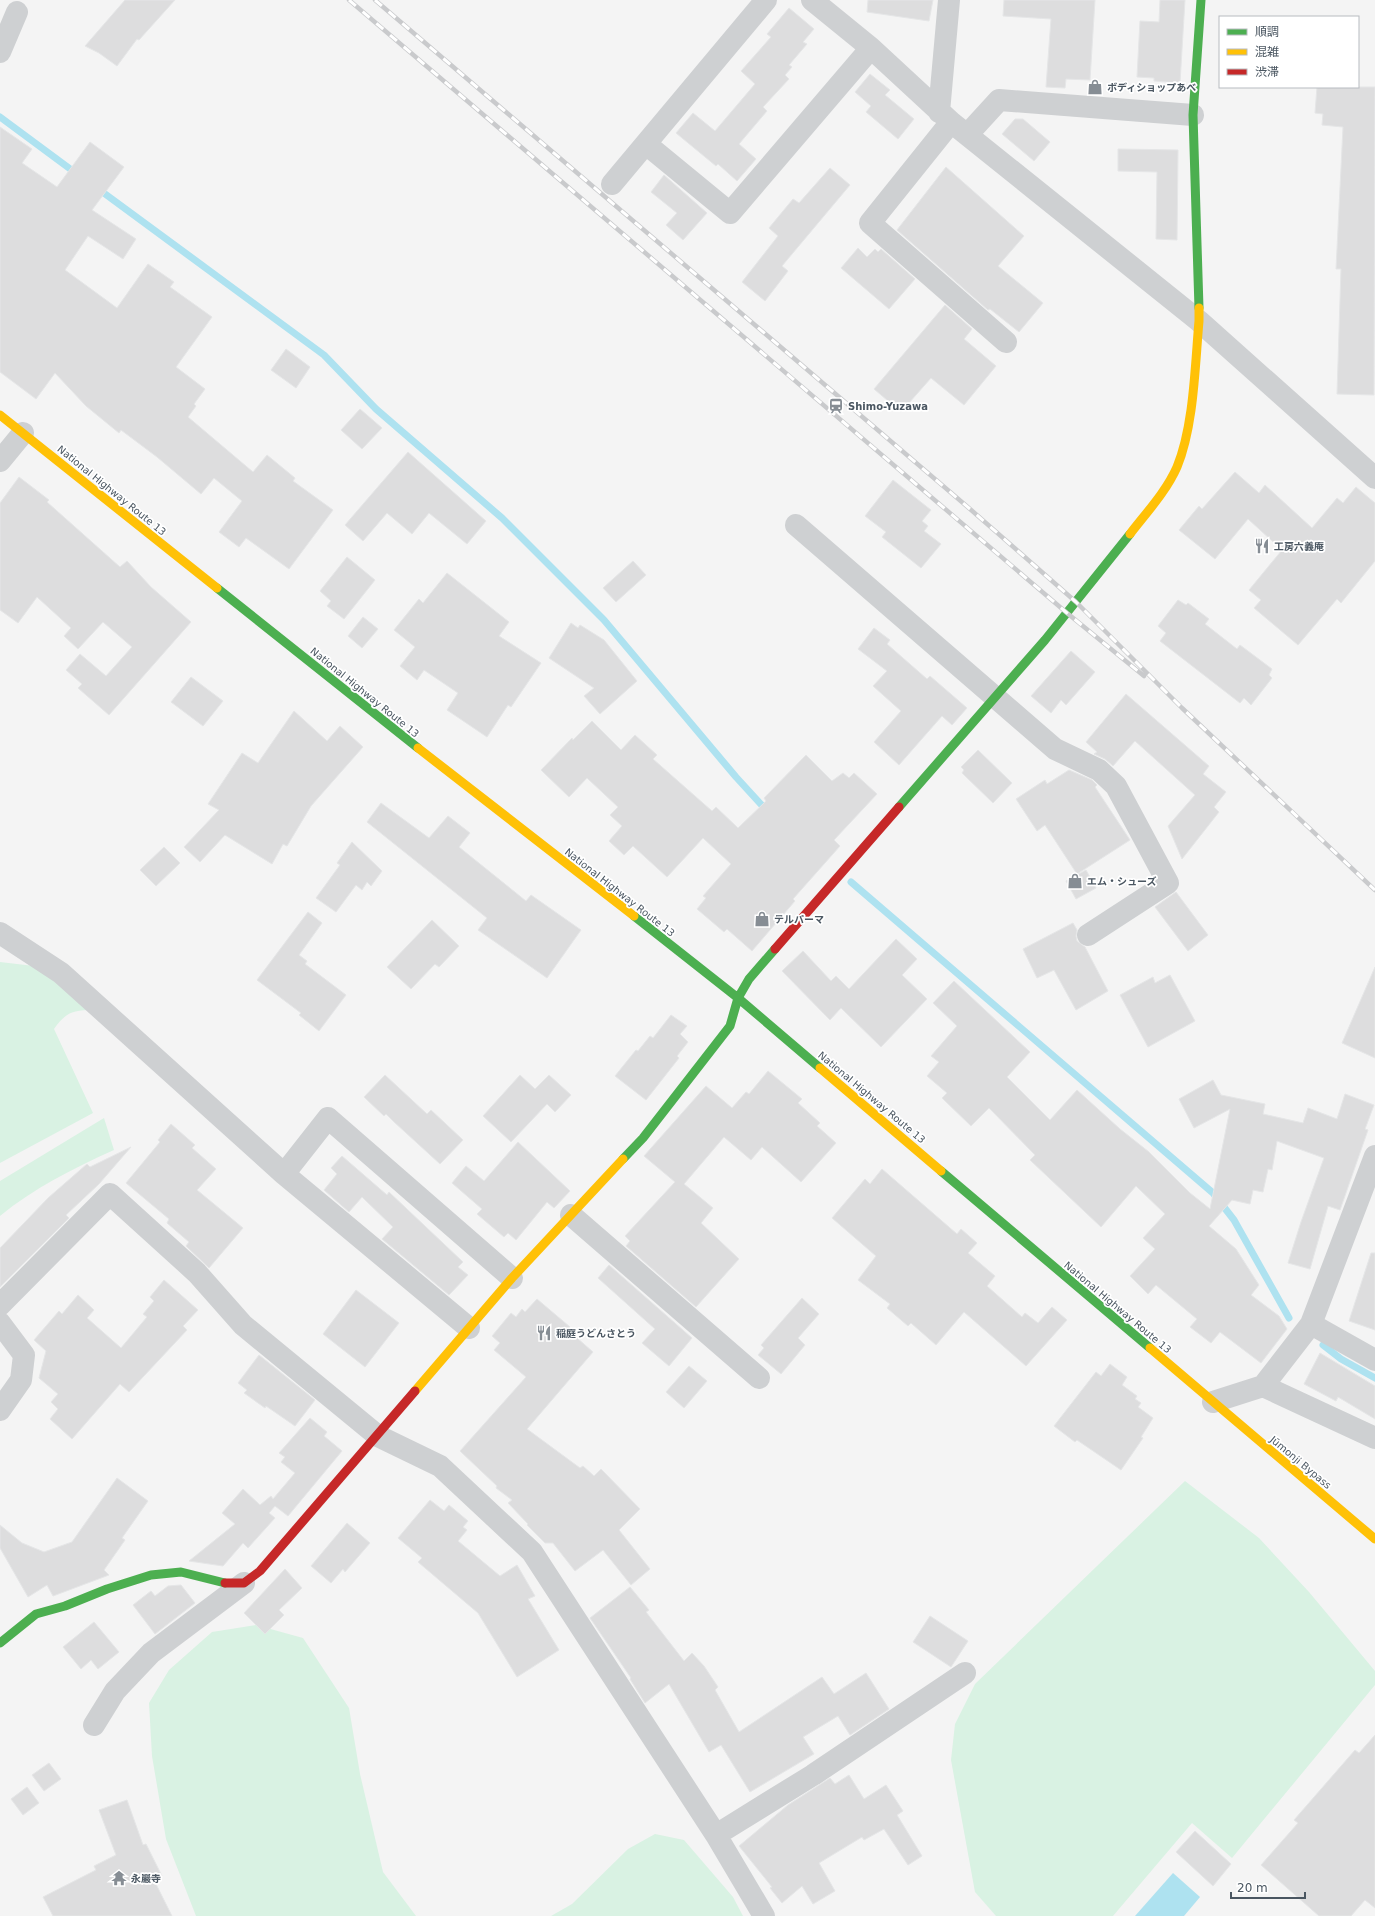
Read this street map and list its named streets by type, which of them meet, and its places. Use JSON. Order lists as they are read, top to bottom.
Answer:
{
  "streets": {
    "main road": ["National Highway Route 13", "Jūmonji Bypass"]
  },
  "crossings": [
    ["National Highway Route 13", "Jūmonji Bypass"]
  ],
  "places": {
    "shop": ["ボディショップあべ", "エム・シューズ", "テルパーマ"],
    "station": ["Shimo-Yuzawa"],
    "restaurant": ["工房六義庵", "稲庭うどんさとう"],
    "temple": ["永巖寺"]
  },
  "legend": ["順調", "混雑", "渋滞"],
  "scale_bar": "20 m"
}
